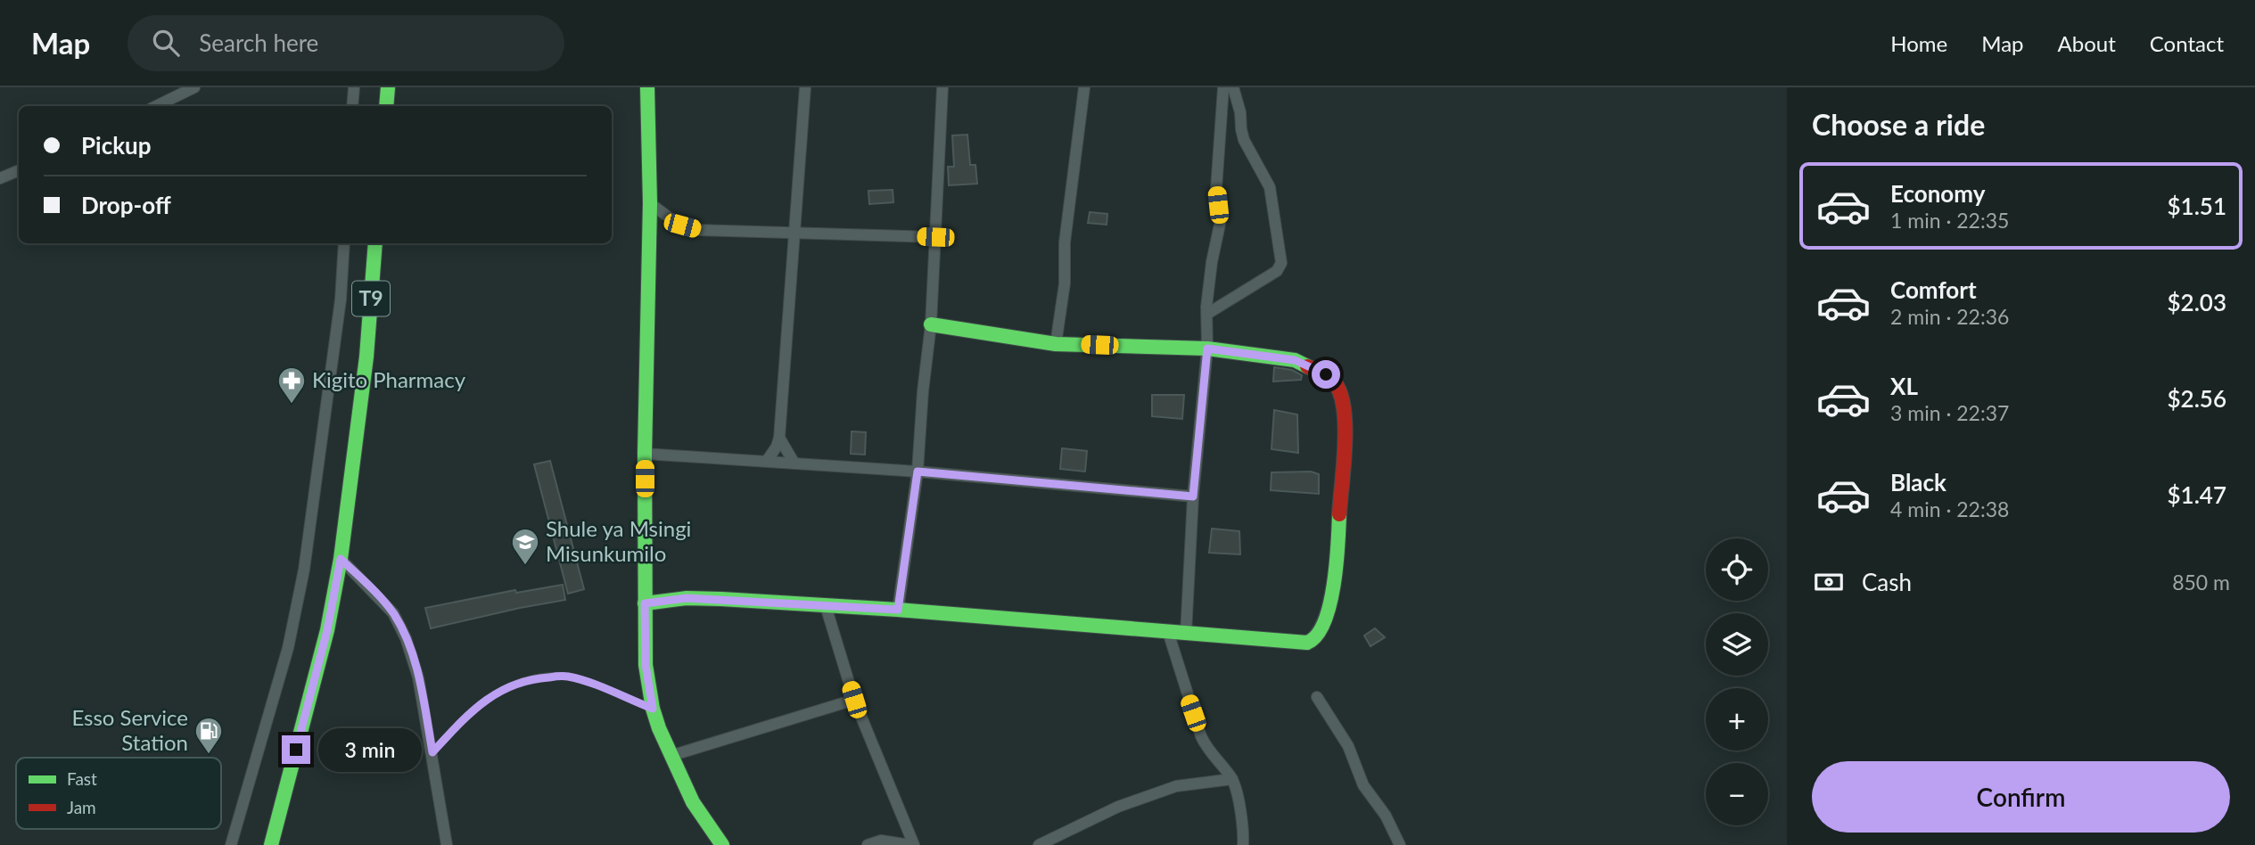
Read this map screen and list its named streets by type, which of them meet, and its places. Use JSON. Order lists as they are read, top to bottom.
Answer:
{
  "streets": {
    "main road": ["T9"]
  },
  "places": {
    "pharmacy": ["Kigito Pharmacy"],
    "school or university": ["Shule ya Msingi Misunkumilo"],
    "fuel station": ["Esso Service Station"]
  },
  "legend": ["Fast", "Jam"],
  "page": {
    "header": "Map",
    "search": "Search here",
    "nav": [
      "Home",
      "Map",
      "About",
      "Contact"
    ],
    "heading": "Choose a ride",
    "banner": ["Pickup", "Drop-off"],
    "list": [
      {
        "name": "Economy",
        "note": "1 min · 22:35",
        "value": "$1.51"
      },
      {
        "name": "Comfort",
        "note": "2 min · 22:36",
        "value": "$2.03"
      },
      {
        "name": "XL",
        "note": "3 min · 22:37",
        "value": "$2.56"
      },
      {
        "name": "Black",
        "note": "4 min · 22:38",
        "value": "$1.47"
      }
    ],
    "map_buttons": ["+", "−"],
    "pay": ["Cash", "850 m"],
    "bubble": "3 min",
    "buttons": "Confirm"
  }
}
